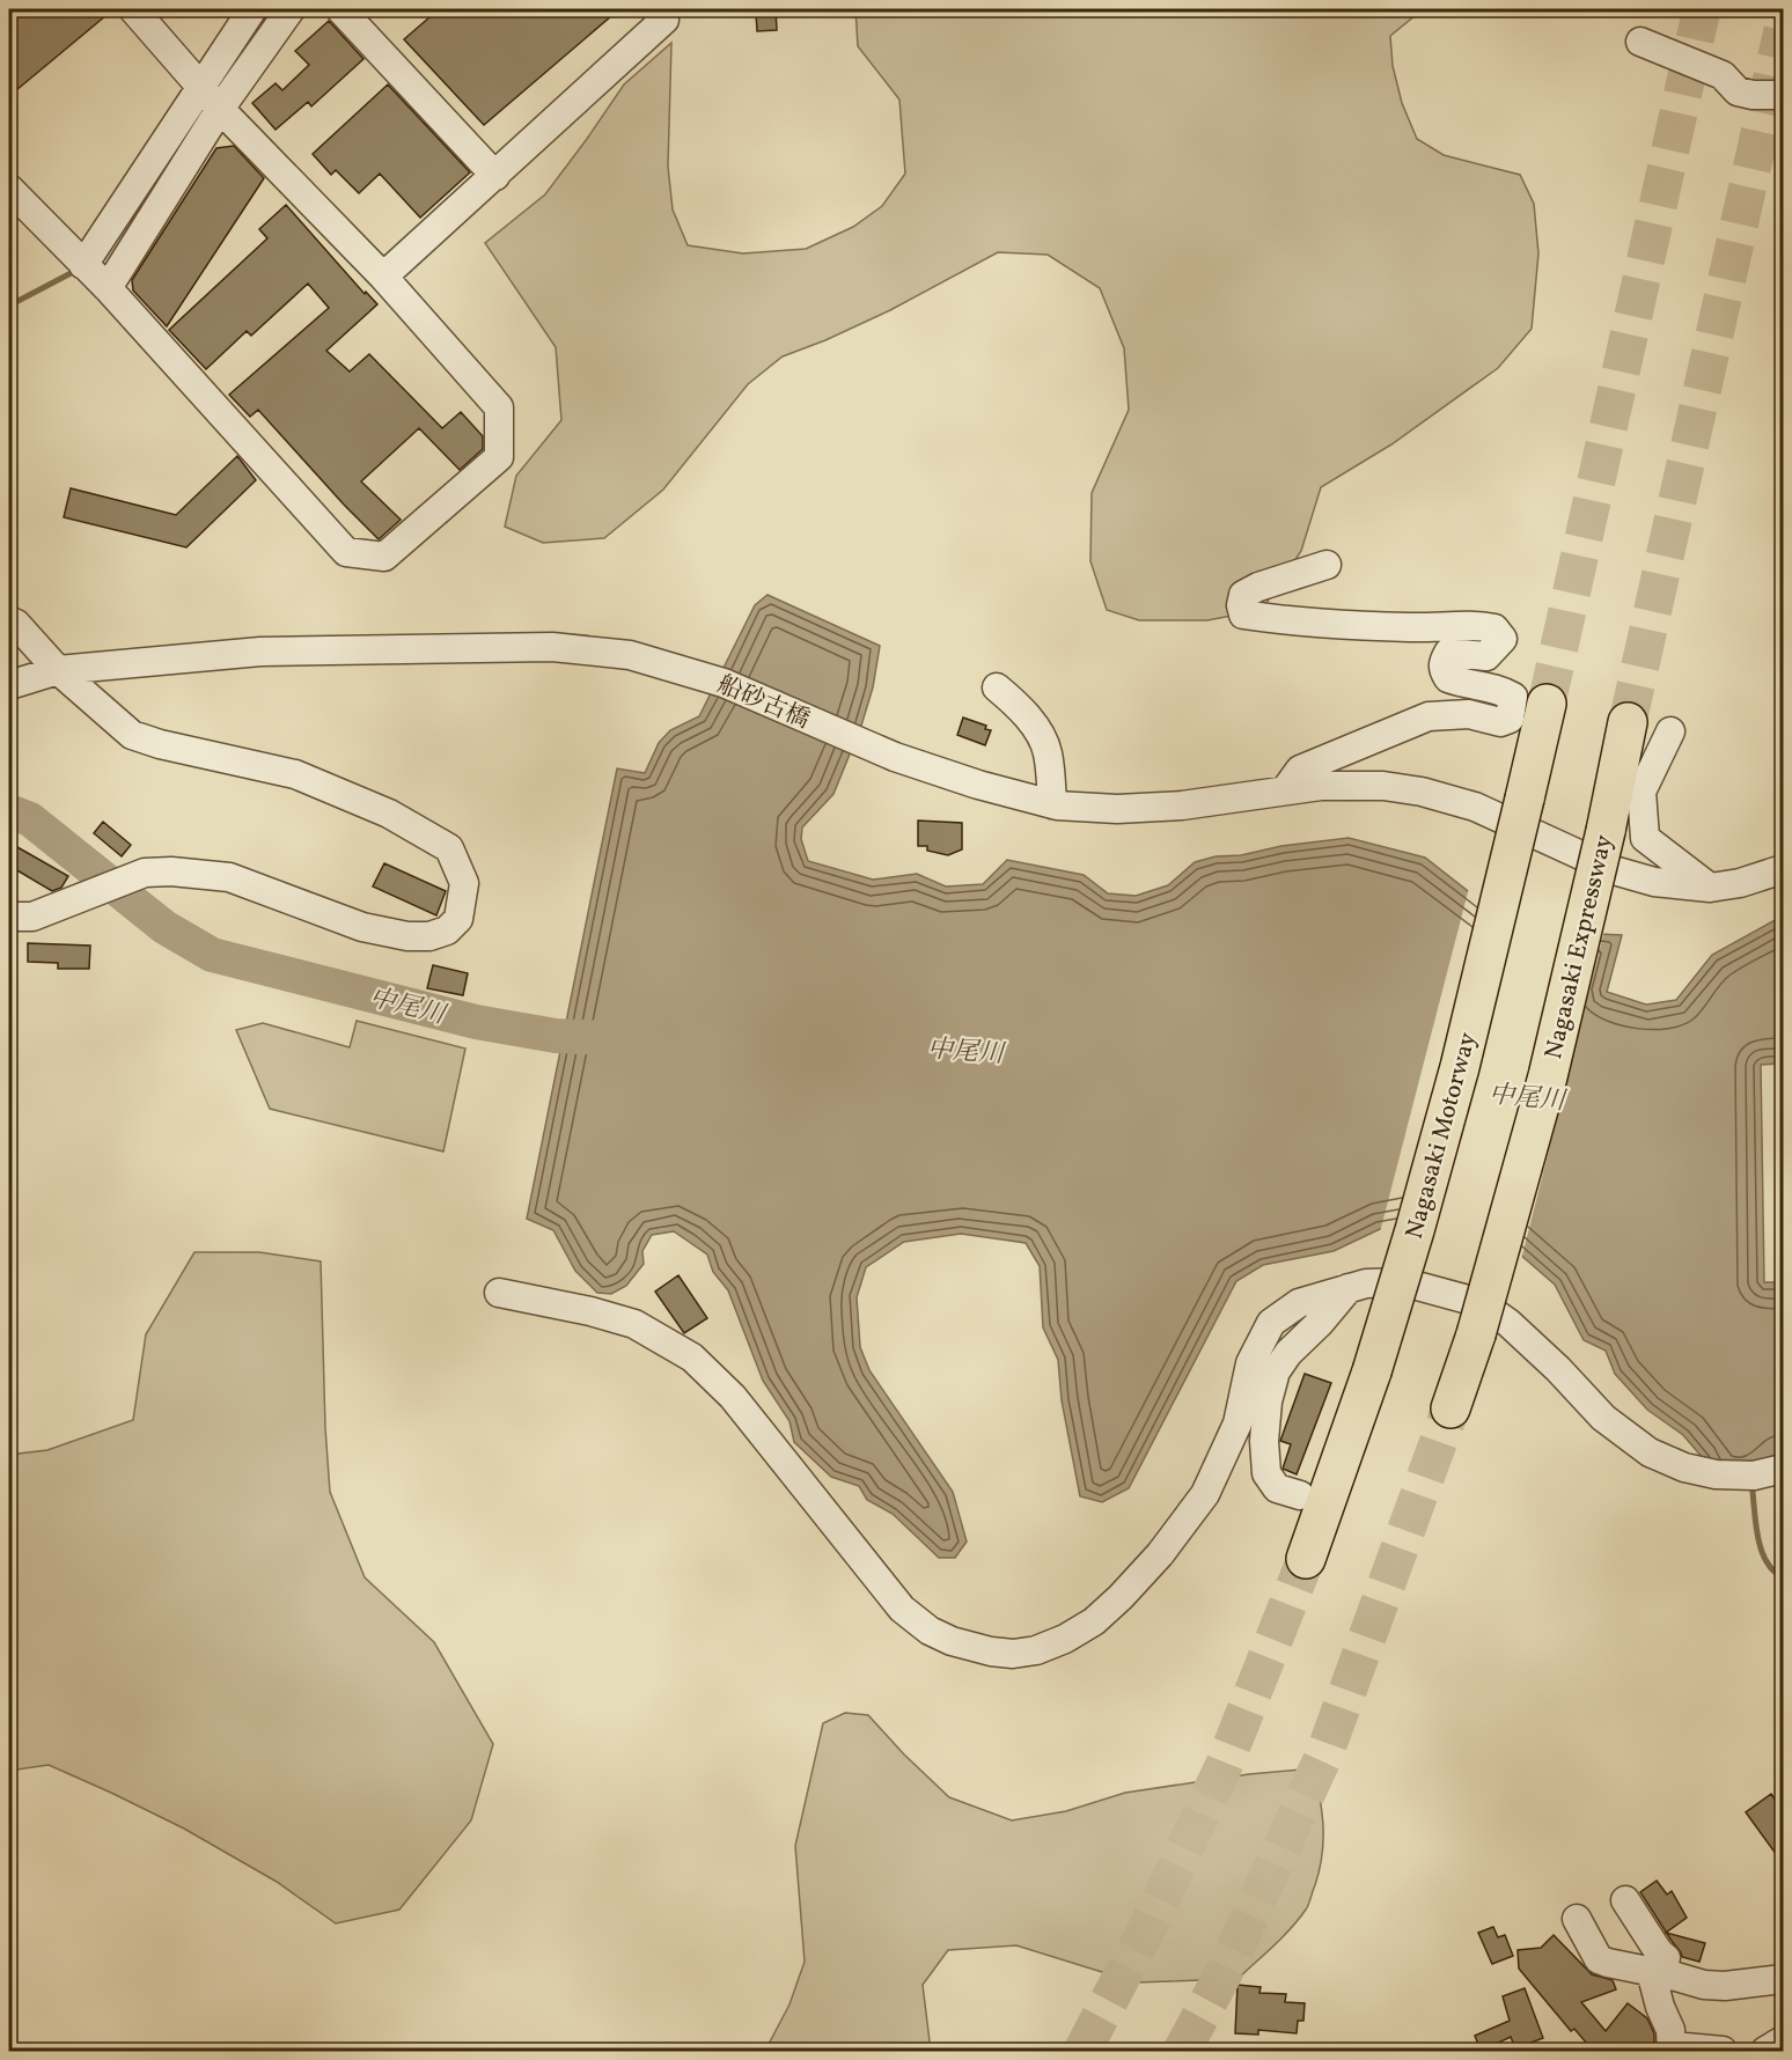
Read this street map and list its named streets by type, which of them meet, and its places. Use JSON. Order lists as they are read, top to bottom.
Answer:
{
  "streets": {
    "highway": ["Nagasaki Expressway", "Nagasaki Motorway"],
    "street": ["船砂古橋"]
  },
  "water": ["中尾川"]
}
